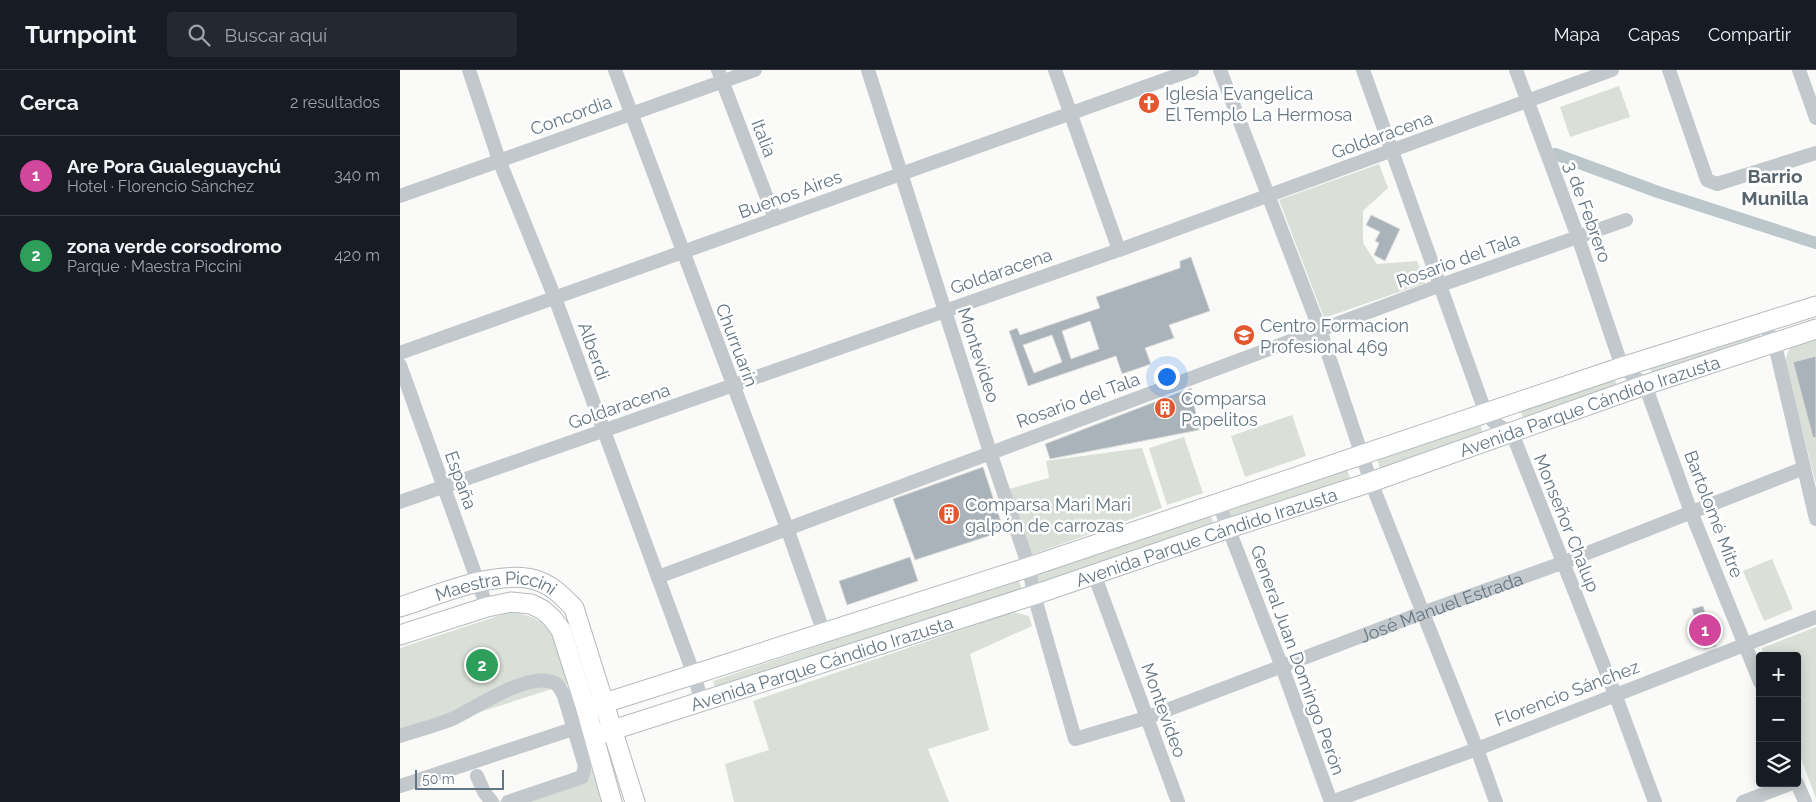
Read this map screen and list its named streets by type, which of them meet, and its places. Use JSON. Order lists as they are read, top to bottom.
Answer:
{
  "streets": {
    "main road": ["Avenida Parque Cándido Irazusta", "Maestra Piccini"],
    "street": [
      "Concordia",
      "Goldaracena",
      "Italia",
      "Buenos Aires",
      "3 de Febrero",
      "Rosario del Tala",
      "Churruarín",
      "Alberdi",
      "Montevideo",
      "España",
      "Bartolomé Mitre",
      "Monseñor Chalup",
      "José Manuel Estrada",
      "General Juan Domingo Perón",
      "Florencio Sánchez"
    ]
  },
  "crossings": [
    ["Concordia", "Italia"],
    ["Concordia", "Churruarín"],
    ["Concordia", "Alberdi"],
    ["Goldaracena", "3 de Febrero"],
    ["Goldaracena", "Churruarín"],
    ["Goldaracena", "Alberdi"],
    ["Goldaracena", "Montevideo"],
    ["Goldaracena", "España"],
    ["Italia", "Buenos Aires"],
    ["Buenos Aires", "Churruarín"],
    ["Buenos Aires", "Alberdi"],
    ["Buenos Aires", "Montevideo"],
    ["3 de Febrero", "Rosario del Tala"],
    ["3 de Febrero", "Avenida Parque Cándido Irazusta"],
    ["Rosario del Tala", "Churruarín"],
    ["Rosario del Tala", "Alberdi"],
    ["Rosario del Tala", "Montevideo"],
    ["Churruarín", "Avenida Parque Cándido Irazusta"],
    ["Alberdi", "Avenida Parque Cándido Irazusta"],
    ["Montevideo", "Avenida Parque Cándido Irazusta"],
    ["Montevideo", "José Manuel Estrada"],
    ["Avenida Parque Cándido Irazusta", "Bartolomé Mitre"],
    ["Avenida Parque Cándido Irazusta", "Monseñor Chalup"],
    ["Avenida Parque Cándido Irazusta", "Maestra Piccini"],
    ["Avenida Parque Cándido Irazusta", "General Juan Domingo Perón"],
    ["España", "Maestra Piccini"],
    ["Bartolomé Mitre", "José Manuel Estrada"],
    ["Bartolomé Mitre", "Florencio Sánchez"],
    ["Monseñor Chalup", "José Manuel Estrada"],
    ["Monseñor Chalup", "Florencio Sánchez"],
    ["José Manuel Estrada", "General Juan Domingo Perón"],
    ["General Juan Domingo Perón", "Florencio Sánchez"]
  ],
  "districts": ["Barrio Munilla"],
  "places": {
    "church": ["Iglesia Evangelica El Templo La Hermosa"],
    "school or university": ["Centro Formacion Profesional 469"],
    "building": ["Comparsa Papelitos", "Comparsa Mari Mari galpón de carrozas"]
  },
  "scale_bar": "50 m",
  "page": {
    "header": "Turnpoint",
    "search": "Buscar aquí",
    "nav": ["Mapa", "Capas", "Compartir"],
    "heading": ["Cerca", "2 resultados"],
    "list": [
      {
        "mark": "1",
        "name": "Are Pora Gualeguaychú",
        "note": "Hotel · Florencio Sánchez",
        "value": "340 m"
      },
      {
        "mark": "2",
        "name": "zona verde corsodromo",
        "note": "Parque · Maestra Piccini",
        "value": "420 m"
      }
    ],
    "pins": ["1", "2"],
    "map_buttons": ["+", "−"],
    "scale": "50 m"
  }
}
